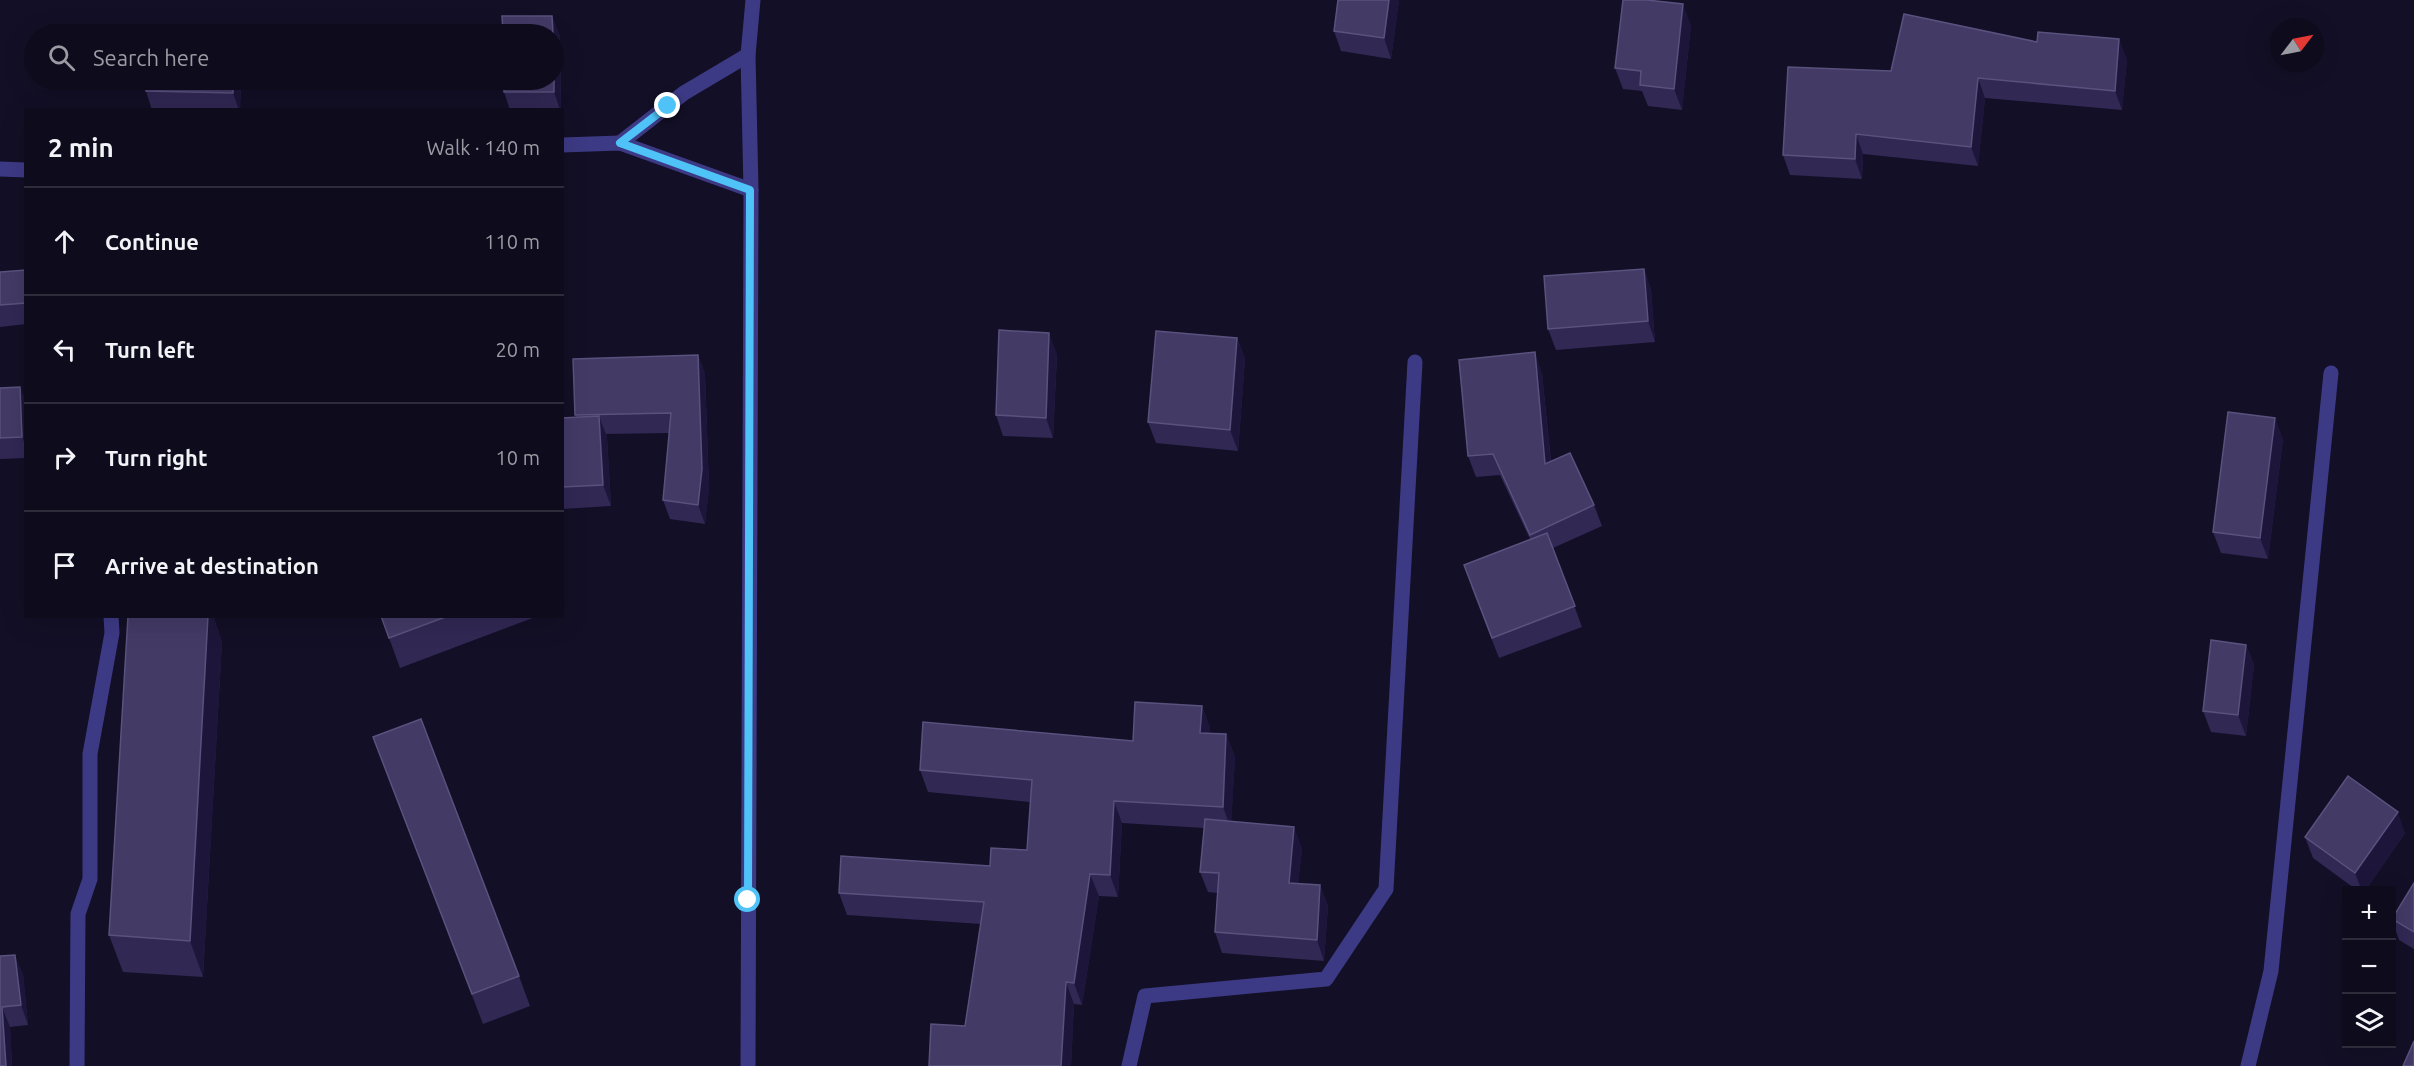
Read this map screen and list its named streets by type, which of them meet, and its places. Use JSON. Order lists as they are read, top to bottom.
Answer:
{
  "north": "top right",
  "page": {
    "search": "Search here",
    "heading": ["2 min", "Walk · 140 m"],
    "list": [
      ["Continue", "110 m"],
      ["Turn left", "20 m"],
      ["Turn right", "10 m"],
      "Arrive at destination"
    ],
    "map_buttons": ["+", "−"]
  }
}
